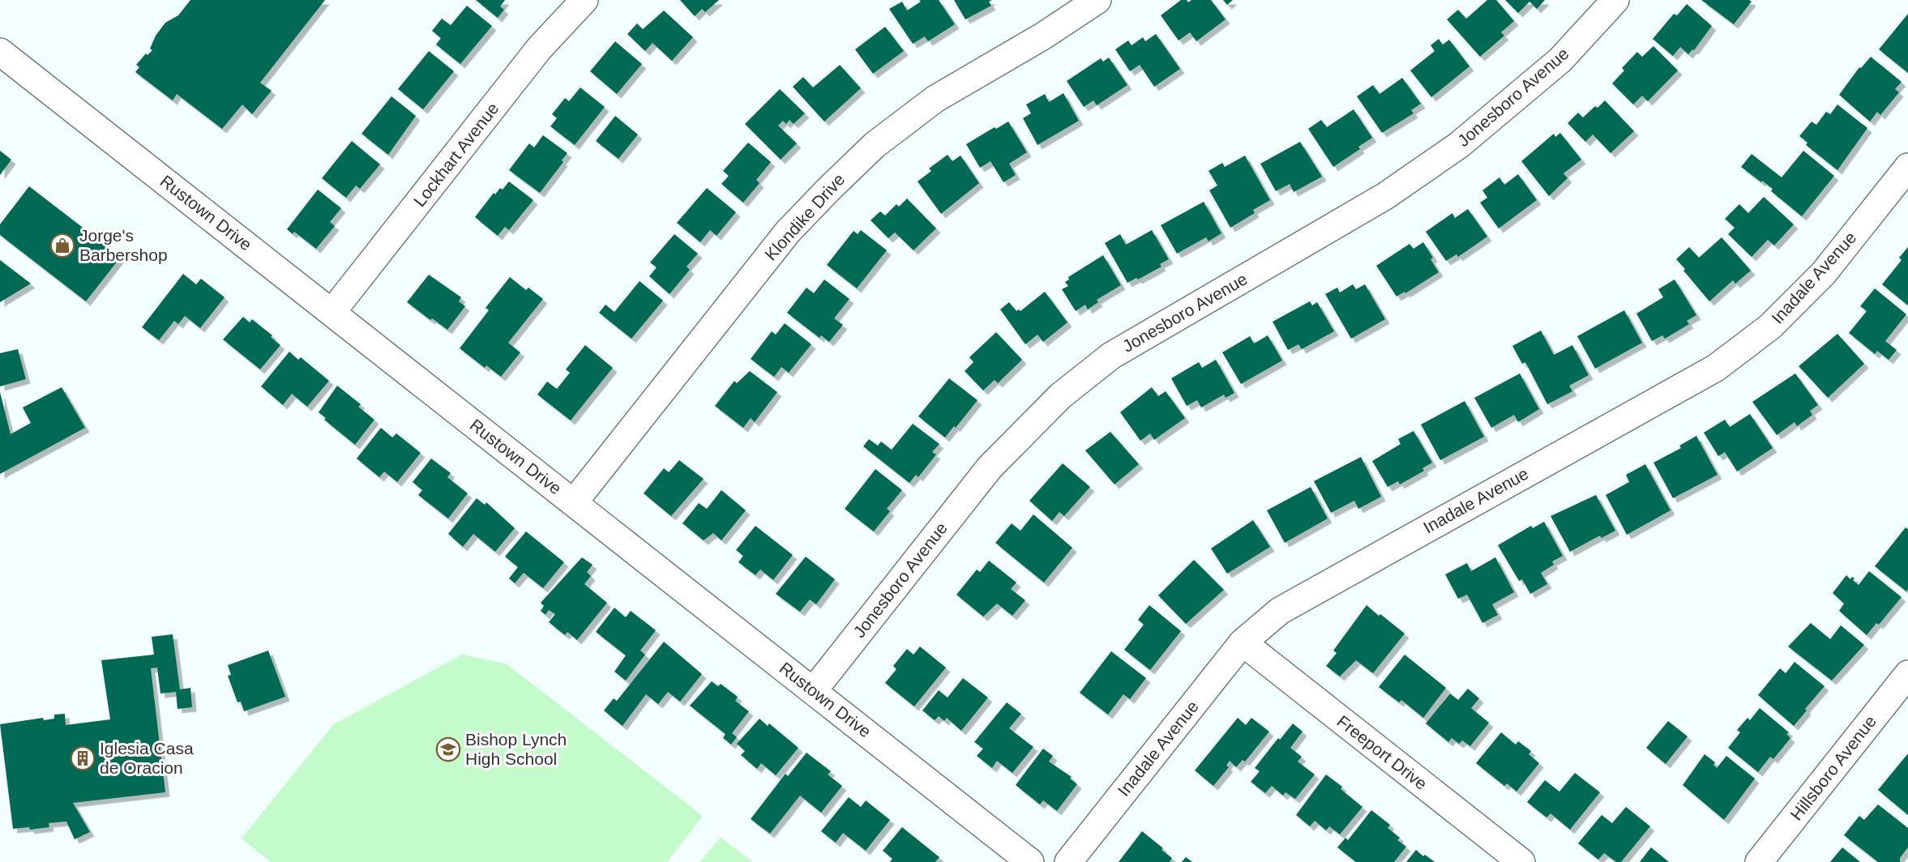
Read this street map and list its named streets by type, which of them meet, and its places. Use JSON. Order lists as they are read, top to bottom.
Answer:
{
  "streets": {
    "street": [
      "Jonesboro Avenue",
      "Lockhart Avenue",
      "Rustown Drive",
      "Klondike Drive",
      "Inadale Avenue",
      "Freeport Drive",
      "Hillsboro Avenue"
    ]
  },
  "crossings": [
    ["Jonesboro Avenue", "Rustown Drive"],
    ["Lockhart Avenue", "Rustown Drive"],
    ["Rustown Drive", "Klondike Drive"],
    ["Inadale Avenue", "Freeport Drive"]
  ],
  "places": {
    "shop": ["Jorge's Barbershop"],
    "school or university": ["Bishop Lynch High School"],
    "building": ["Iglesia Casa de Oracion"]
  }
}
